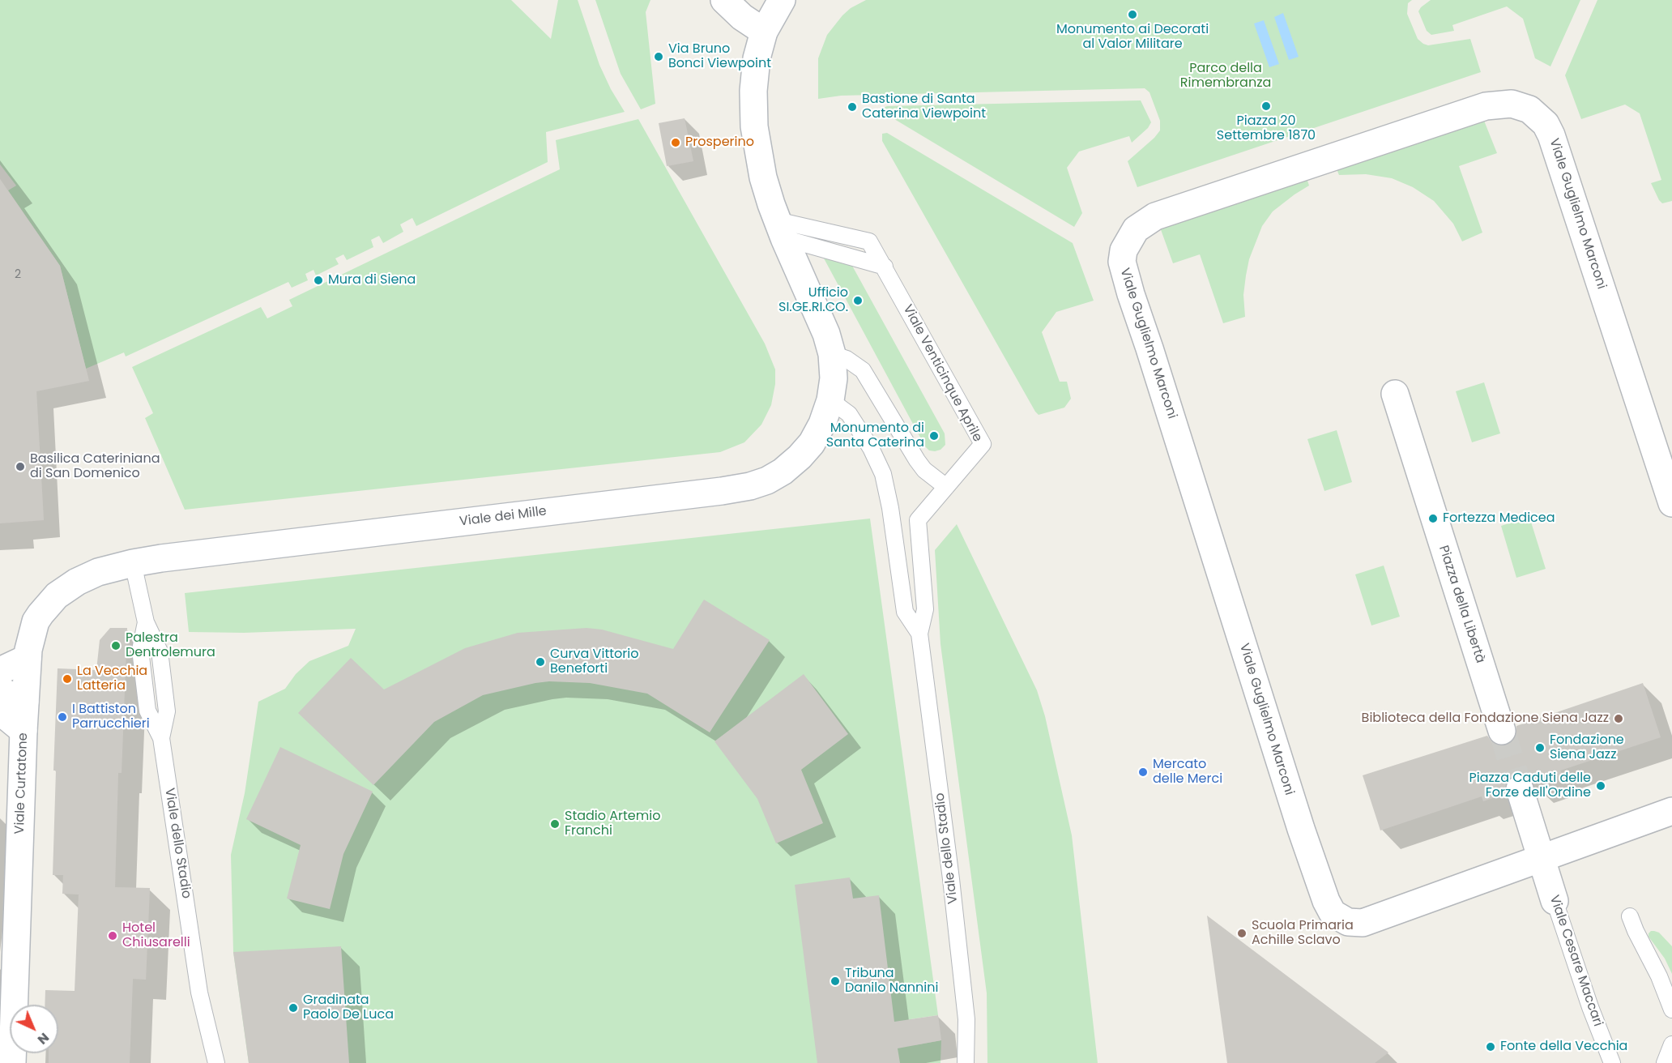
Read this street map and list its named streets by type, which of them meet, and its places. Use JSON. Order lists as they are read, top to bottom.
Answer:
{
  "streets": {
    "street": [
      "Viale Guglielmo Marconi",
      "Viale dei Mille",
      "Piazza della Libertà",
      "Viale Curtatone",
      "Viale Cesare Maccari"
    ],
    "lane": ["Viale Venticinque Aprile", "Viale dello Stadio"]
  },
  "crossings": [
    ["Viale Guglielmo Marconi", "Viale Cesare Maccari"],
    ["Viale Venticinque Aprile", "Viale dello Stadio"],
    ["Viale dei Mille", "Viale Curtatone"],
    ["Viale dei Mille", "Viale dello Stadio"],
    ["Viale Curtatone", "Viale dello Stadio"]
  ],
  "parks": ["Parco della Rimembranza"],
  "places": [
    "Monumento ai Decorati al Valor Militare",
    "Via Bruno Bonci Viewpoint",
    "Piazza 20 Settembre 1870",
    "Bastione di Santa Caterina Viewpoint",
    "Prosperino",
    "Mura di Siena",
    "Ufficio SI.GE.RI.CO.",
    "Monumento di Santa Caterina",
    "Basilica Cateriniana di San Domenico",
    "Fortezza Medicea",
    "Palestra Dentrolemura",
    "Curva Vittorio Beneforti",
    "La Vecchia Latteria",
    "I Battiston Parrucchieri",
    "Biblioteca della Fondazione Siena Jazz",
    "Fondazione Siena Jazz",
    "Mercato delle Merci",
    "Piazza Caduti delle Forze dell'Ordine",
    "Stadio Artemio Franchi",
    "Scuola Primaria Achille Sclavo",
    "Hotel Chiusarelli",
    "Tribuna Danilo Nannini",
    "Gradinata Paolo De Luca",
    "Fonte della Vecchia"
  ],
  "house_numbers": ["2"],
  "north": "bottom right"
}
